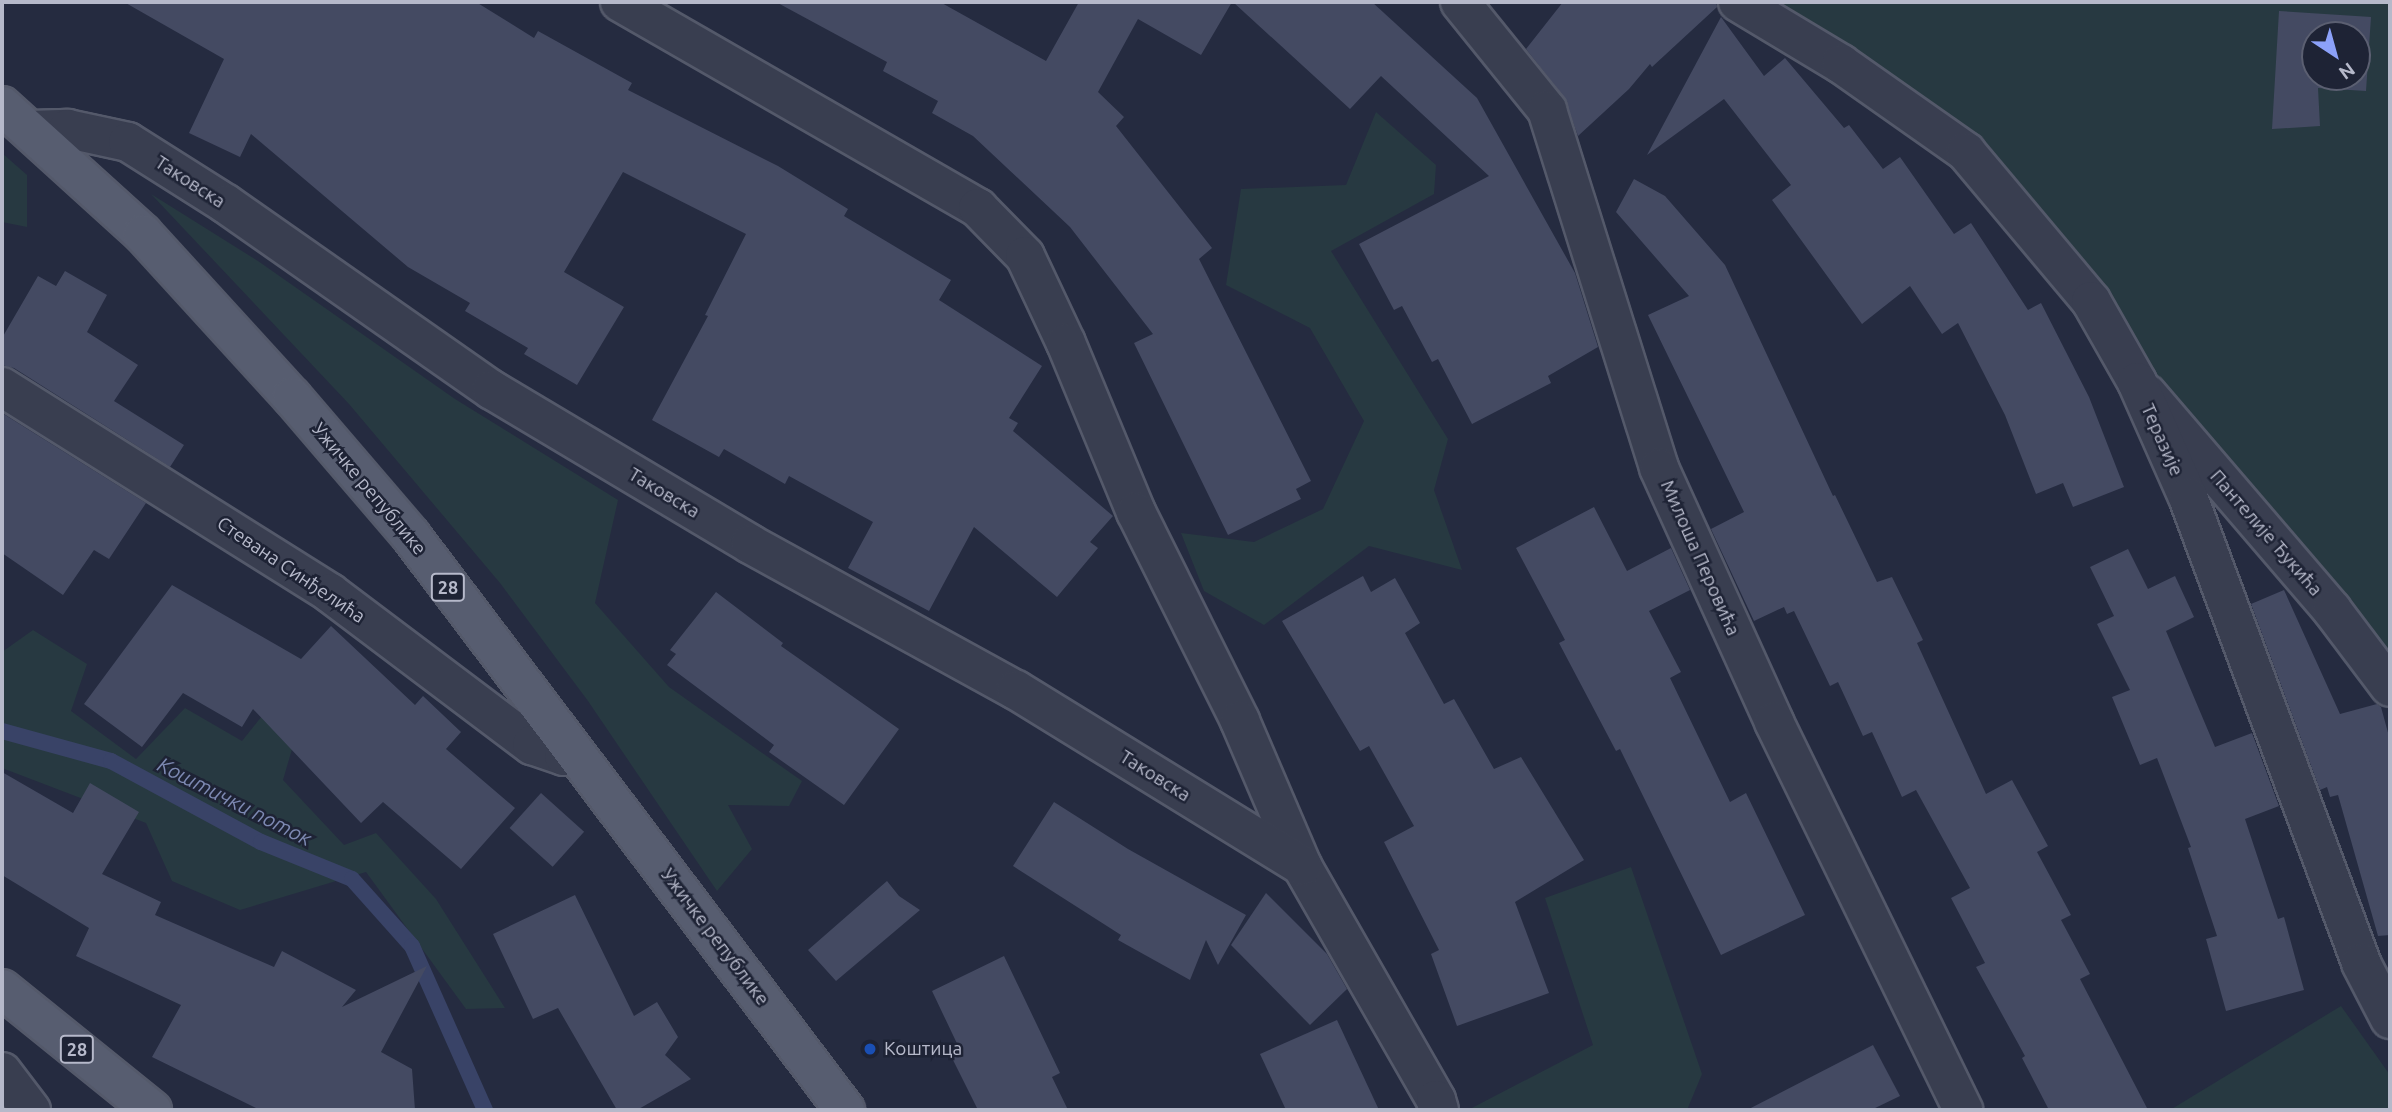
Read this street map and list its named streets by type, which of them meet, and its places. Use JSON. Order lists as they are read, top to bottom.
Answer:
{
  "streets": {
    "main road": ["Ужичке републике", "28"],
    "street": [
      "Таковска",
      "Теразије",
      "Пантелије Ђукића",
      "Милоша Перовића",
      "Стевана Синђелића"
    ]
  },
  "crossings": [
    ["Таковска", "Ужичке републике"],
    ["Теразије", "Пантелије Ђукића"],
    ["Ужичке републике", "Стевана Синђелића"]
  ],
  "water": ["Коштички поток"],
  "places": ["Коштица"],
  "north": "bottom right"
}
